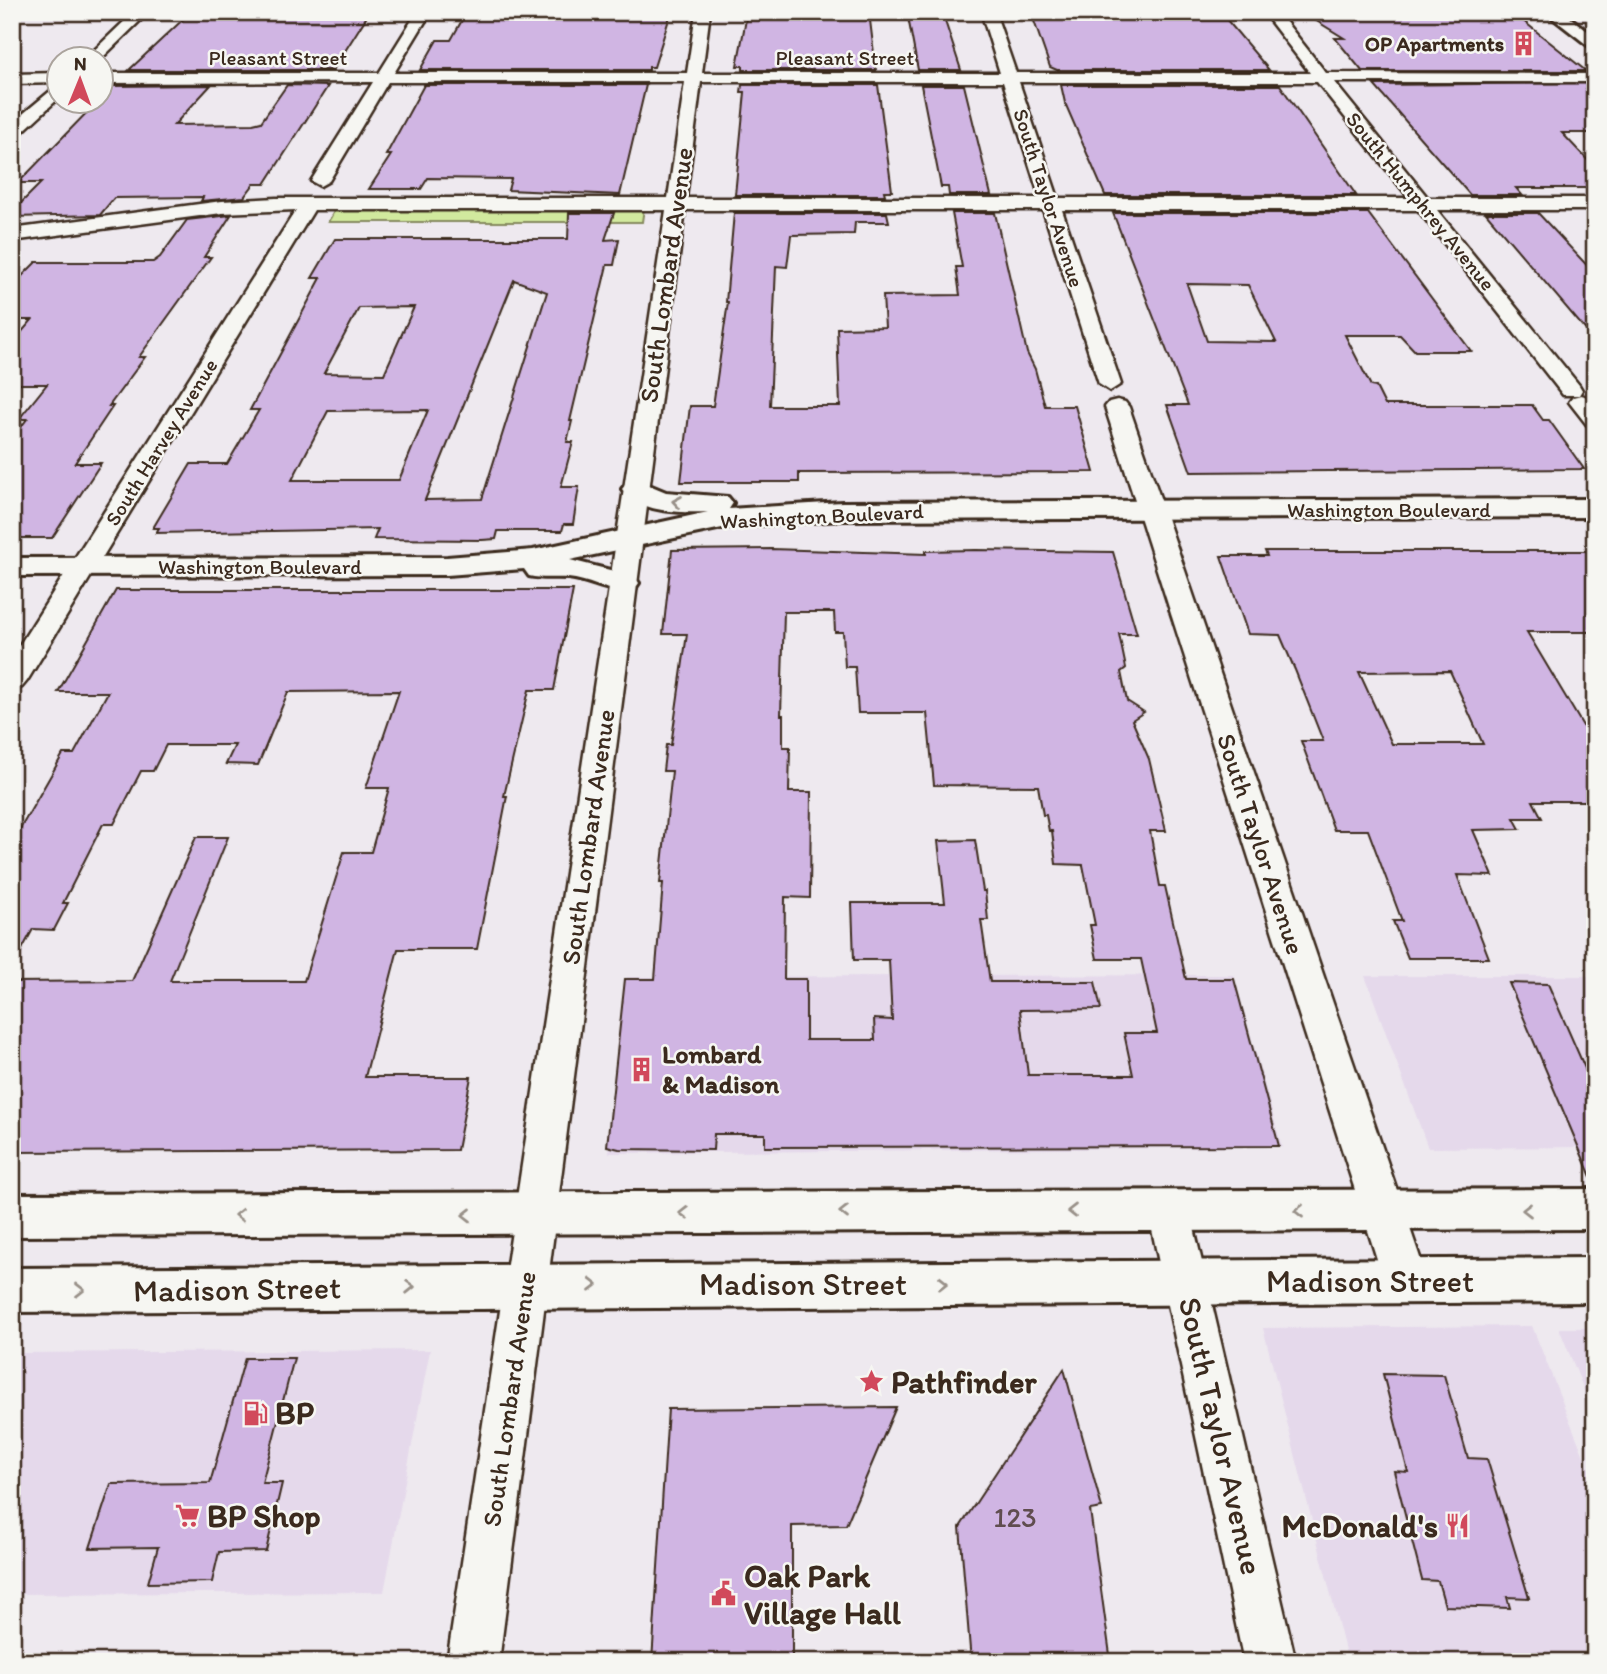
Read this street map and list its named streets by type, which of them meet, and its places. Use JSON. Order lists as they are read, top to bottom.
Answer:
{
  "streets": {
    "street": [
      "Pleasant Street",
      "South Taylor Avenue",
      "South Humphrey Avenue",
      "South Lombard Avenue",
      "South Harvey Avenue",
      "Washington Boulevard",
      "Madison Street"
    ]
  },
  "crossings": [
    ["Pleasant Street", "South Taylor Avenue"],
    ["Pleasant Street", "South Humphrey Avenue"],
    ["Pleasant Street", "South Lombard Avenue"],
    ["South Taylor Avenue", "Washington Boulevard"],
    ["South Taylor Avenue", "Madison Street"],
    ["South Lombard Avenue", "Washington Boulevard"],
    ["South Lombard Avenue", "Madison Street"],
    ["South Harvey Avenue", "Washington Boulevard"]
  ],
  "places": {
    "building": ["OP Apartments", "Lombard & Madison"],
    "place": ["Pathfinder"],
    "fuel station": ["BP"],
    "supermarket": ["BP Shop"],
    "restaurant": ["McDonald's"],
    "public building": ["Oak Park Village Hall"]
  },
  "house_numbers": ["123"],
  "north": "top"
}
